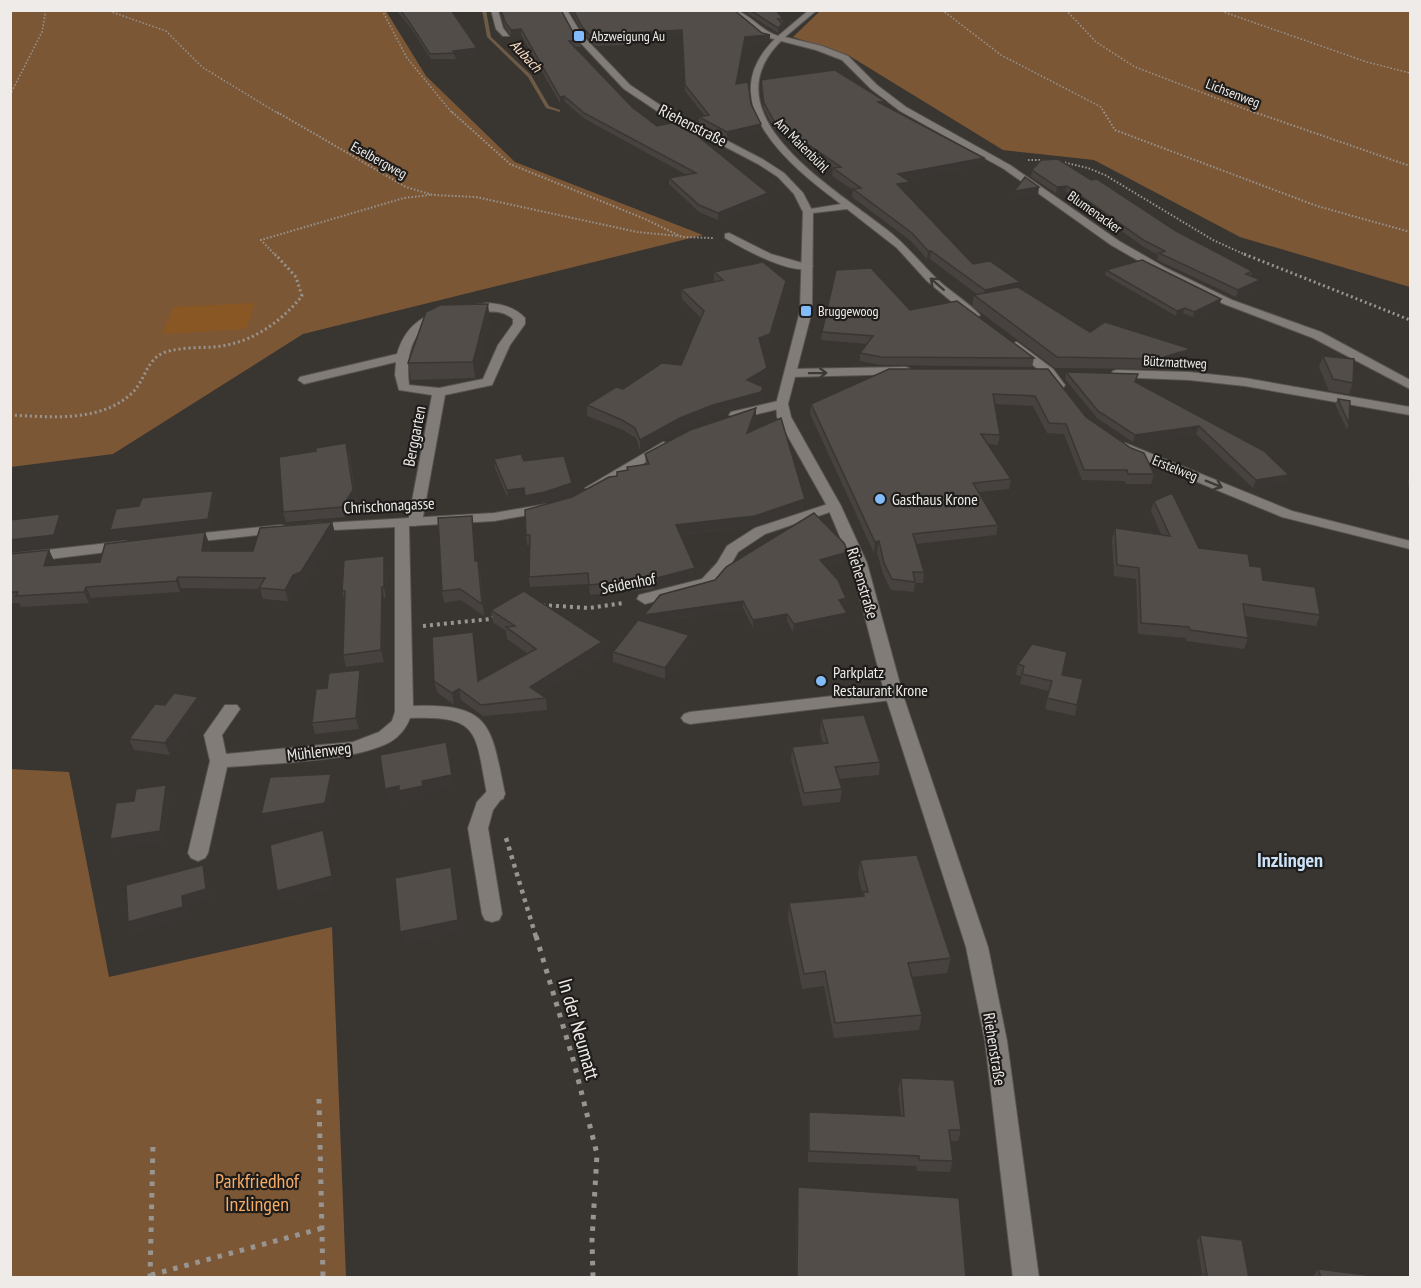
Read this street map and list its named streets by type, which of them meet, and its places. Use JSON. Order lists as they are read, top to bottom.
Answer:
{
  "streets": {
    "street": [
      "Riehenstraße",
      "Am Maienbühl",
      "Blumenacker",
      "Bützmattweg",
      "Berggarten",
      "Erstelweg",
      "Chrischonagasse",
      "Seidenhof",
      "Mühlenweg"
    ],
    "path": ["Lichsenweg", "Eselbergweg", "In der Neumatt"]
  },
  "crossings": [
    ["Riehenstraße", "Seidenhof"],
    ["Am Maienbühl", "Blumenacker"],
    ["Berggarten", "Chrischonagasse"]
  ],
  "one_way": ["Erstelweg"],
  "districts": ["Inzlingen"],
  "water": ["Aubach"],
  "parks": ["Parkfriedhof Inzlingen"],
  "places": {
    "transit": ["Abzweigung Au", "Bruggewoog"],
    "other": ["Gasthaus Krone", "Parkplatz Restaurant Krone"]
  }
}
